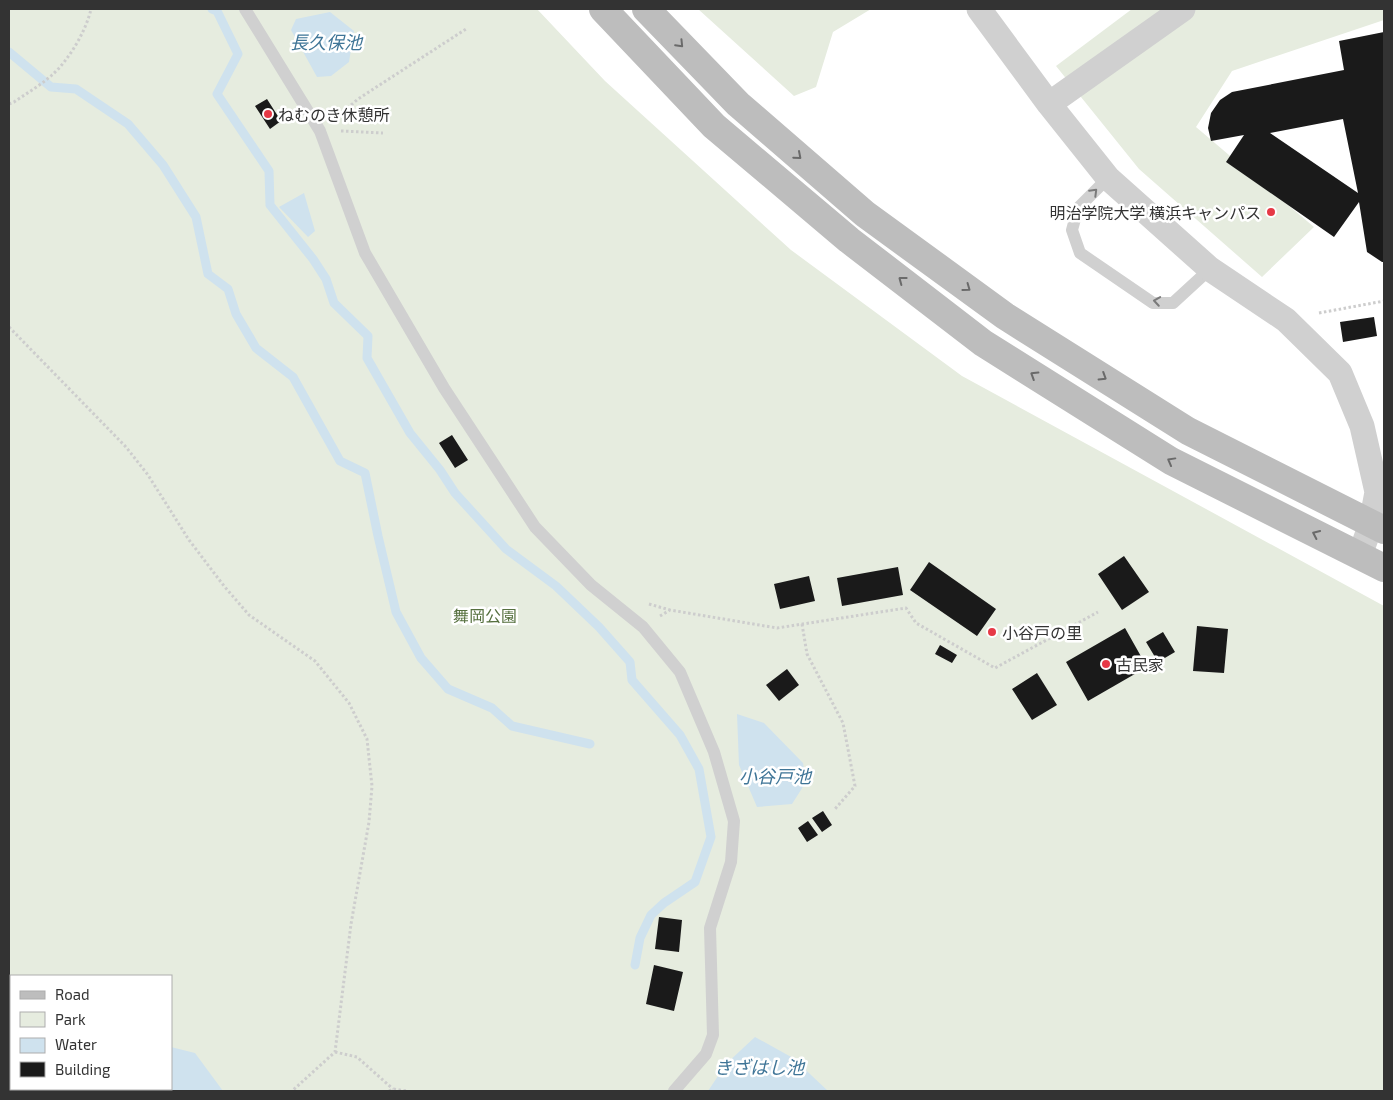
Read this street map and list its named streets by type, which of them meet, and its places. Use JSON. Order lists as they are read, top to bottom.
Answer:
{
  "water": ["長久保池", "小谷戸池", "きざはし池"],
  "parks": ["舞岡公園"],
  "places": [
    "ねむのき休憩所",
    "明治学院大学 横浜キャンパス",
    "小谷戸の里",
    "古民家"
  ],
  "legend": [
    "Road",
    "Park",
    "Water",
    "Building"
  ]
}
